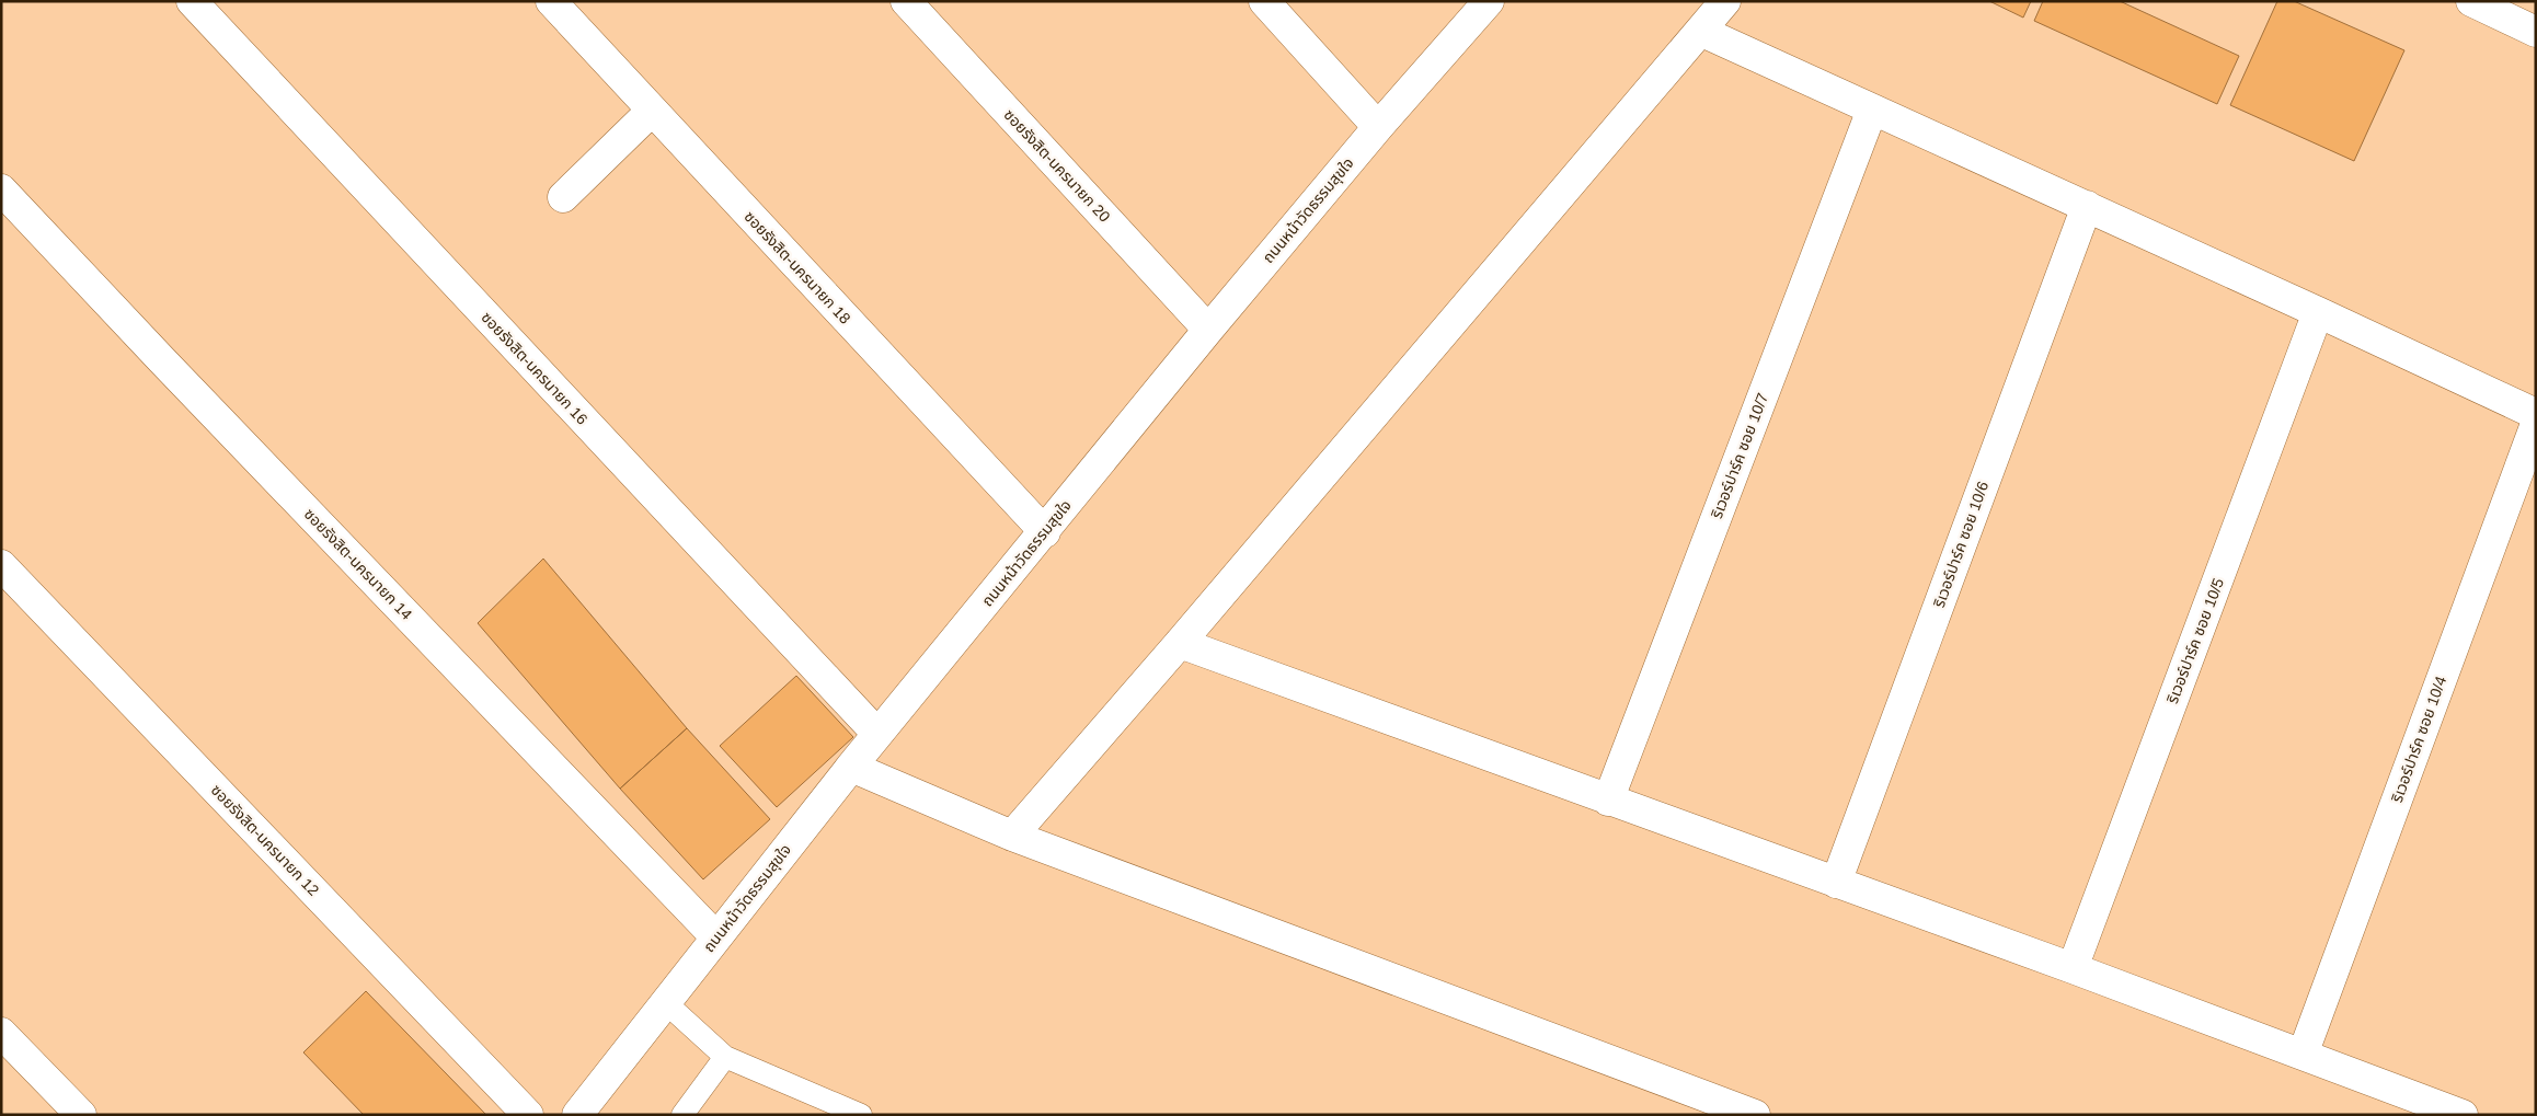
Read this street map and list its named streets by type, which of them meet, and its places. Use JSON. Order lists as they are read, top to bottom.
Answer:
{
  "streets": {
    "street": [
      "ซอยรังสิต-นครนายก 20",
      "ถนนหน้าวัดธรรมสุขใจ",
      "ซอยรังสิต-นครนายก 18",
      "ซอยรังสิต-นครนายก 16",
      "ริเวอร์ปาร์ค ซอย 10/7",
      "ริเวอร์ปาร์ค ซอย 10/6",
      "ซอยรังสิต-นครนายก 14",
      "ริเวอร์ปาร์ค ซอย 10/5",
      "ริเวอร์ปาร์ค ซอย 10/4",
      "ซอยรังสิต-นครนายก 12"
    ]
  },
  "crossings": [
    ["ซอยรังสิต-นครนายก 20", "ถนนหน้าวัดธรรมสุขใจ"],
    ["ถนนหน้าวัดธรรมสุขใจ", "ซอยรังสิต-นครนายก 18"],
    ["ถนนหน้าวัดธรรมสุขใจ", "ซอยรังสิต-นครนายก 16"],
    ["ถนนหน้าวัดธรรมสุขใจ", "ซอยรังสิต-นครนายก 14"]
  ]
}
